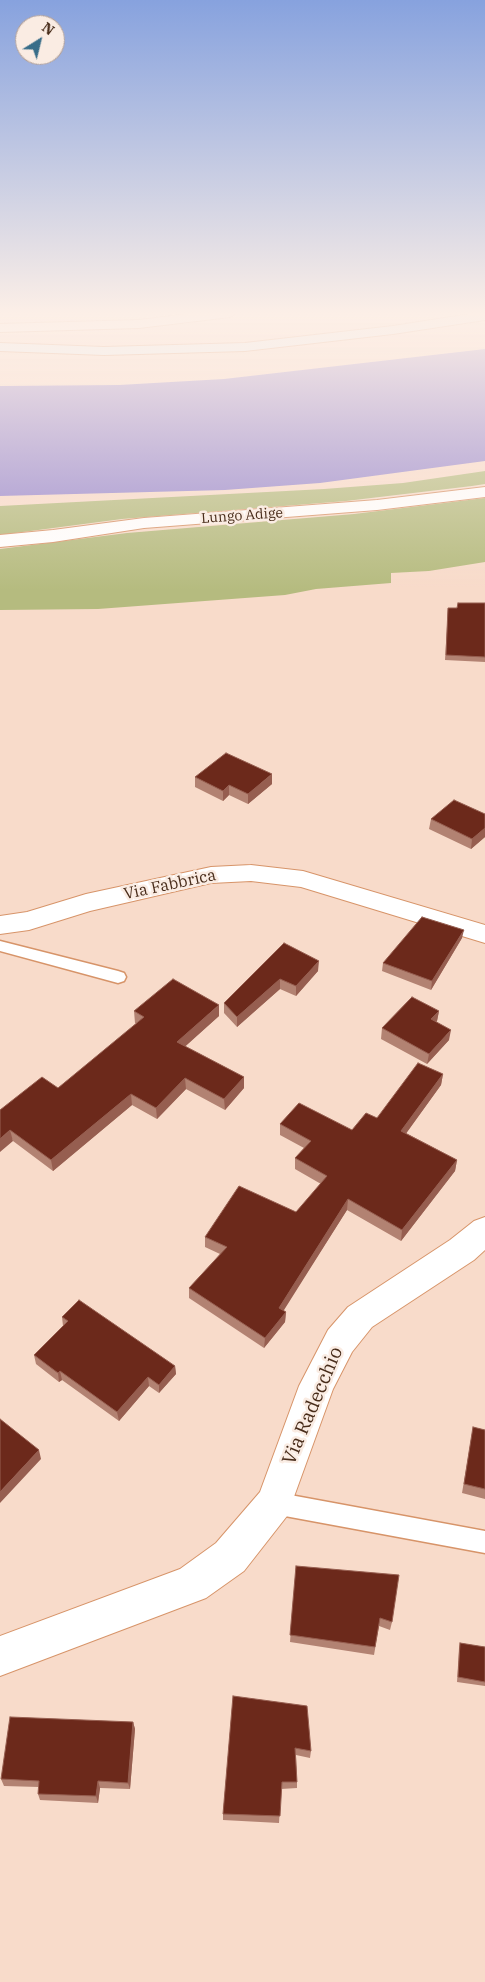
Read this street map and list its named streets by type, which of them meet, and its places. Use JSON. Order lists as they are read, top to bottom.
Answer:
{
  "streets": {
    "street": ["Lungo Adige", "Via Fabbrica", "Via Radecchio"]
  },
  "north": "top right"
}
